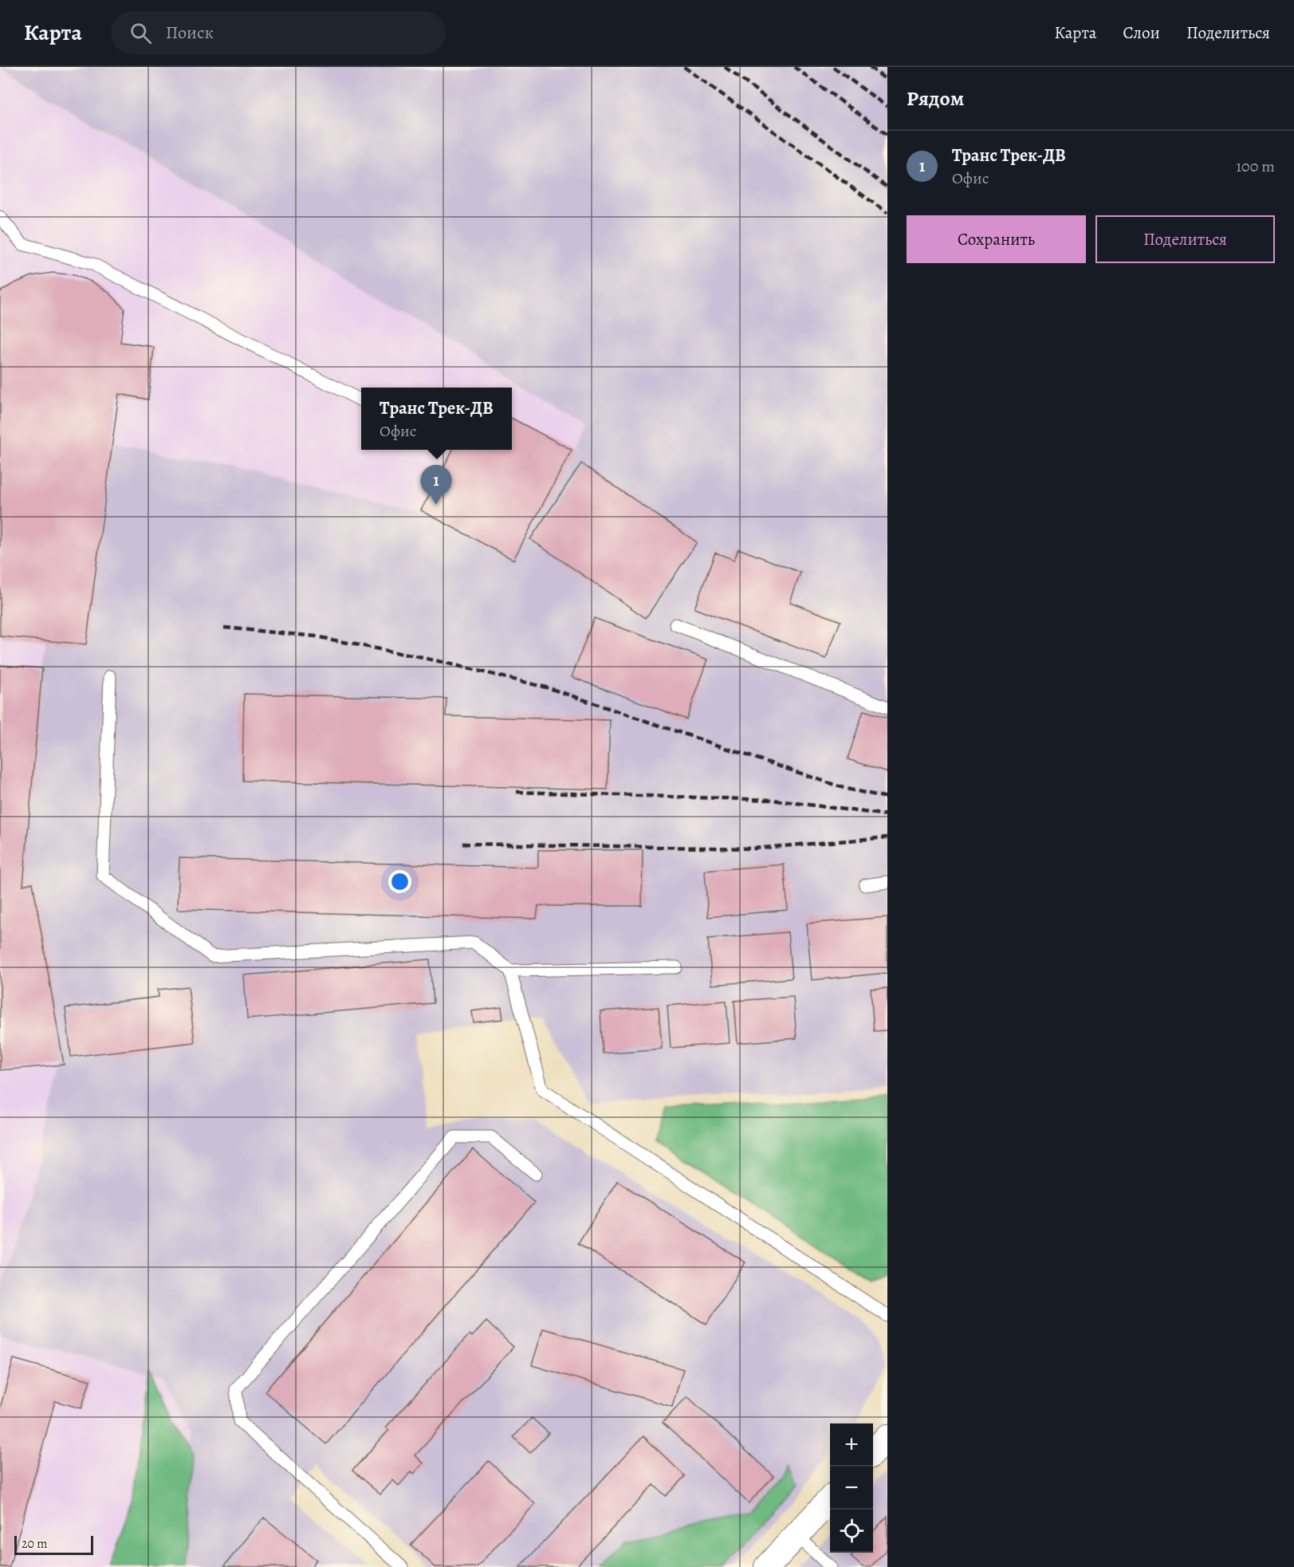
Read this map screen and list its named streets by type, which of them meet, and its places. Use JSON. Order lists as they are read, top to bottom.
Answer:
{
  "scale_bar": "20 m",
  "page": {
    "header": "Карта",
    "search": "Поиск",
    "nav": ["Карта", "Слои", "Поделиться"],
    "heading": "Рядом",
    "list": [
      {
        "mark": "1",
        "name": "Транс Трек-ДВ",
        "note": "Офис",
        "value": "100 m"
      }
    ],
    "buttons": ["Сохранить", "Поделиться"],
    "popup": ["Транс Трек-ДВ", "Офис"],
    "pins": "1",
    "map_buttons": ["+", "−"],
    "scale": "20 m"
  }
}
